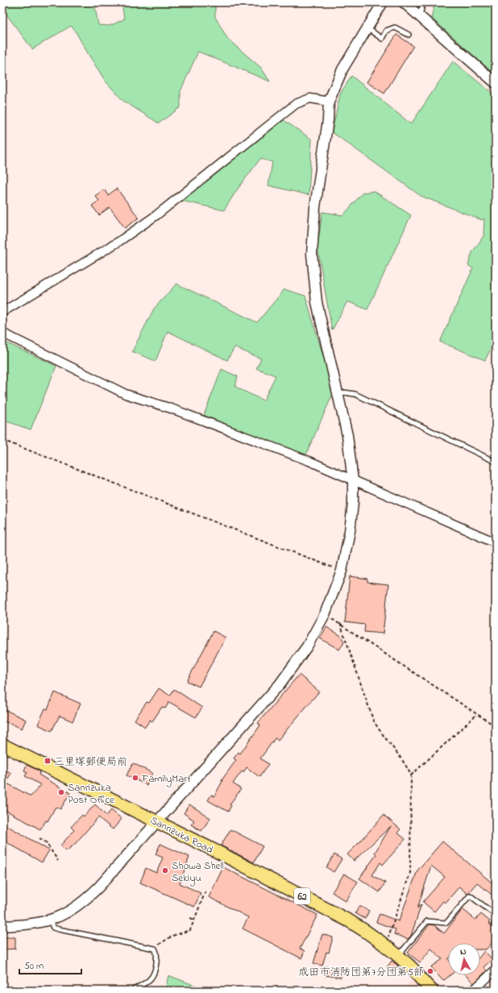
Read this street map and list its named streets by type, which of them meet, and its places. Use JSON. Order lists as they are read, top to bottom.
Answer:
{
  "streets": {
    "main road": ["Sanrizuka Road", "62"]
  },
  "places": {
    "transit": ["三里塚郵便局前"],
    "other": [
      "FamilyMart",
      "Sanrizuka Post Office",
      "Showa Shell Sekiyu",
      "成田市消防団第7分団第5部"
    ]
  },
  "scale_bar": "50 m",
  "north": "top"
}
